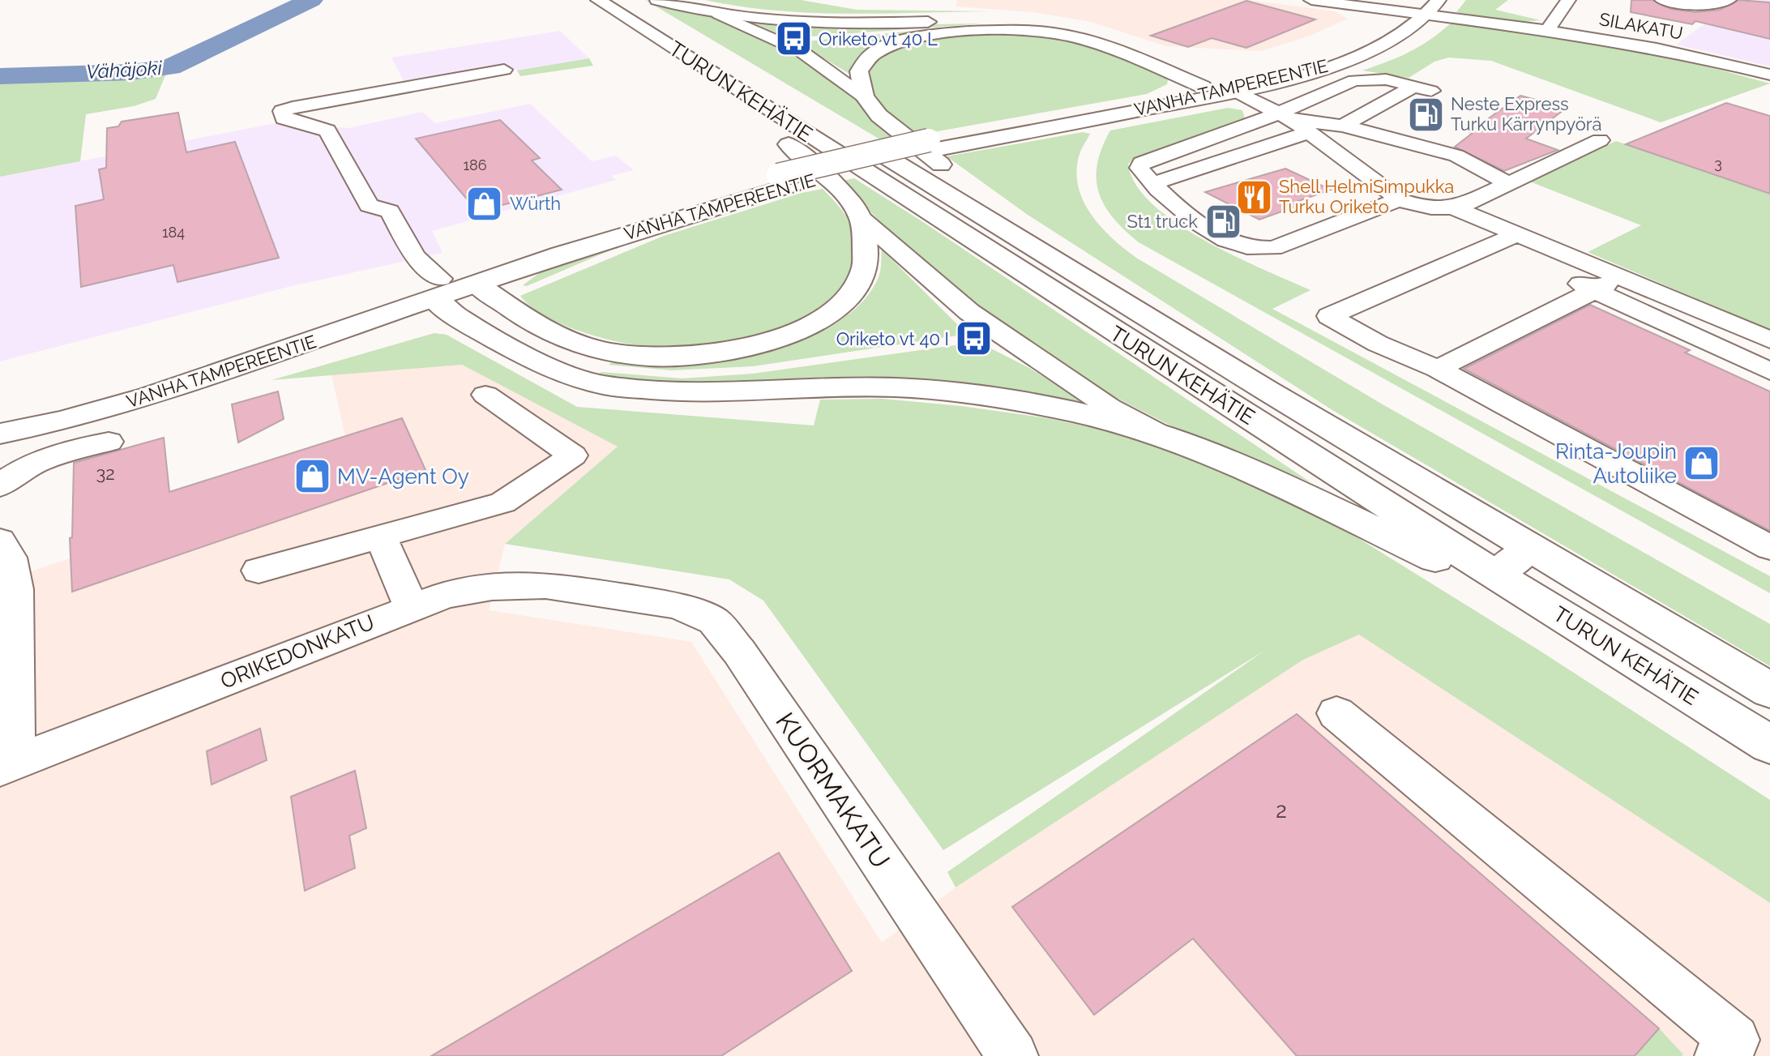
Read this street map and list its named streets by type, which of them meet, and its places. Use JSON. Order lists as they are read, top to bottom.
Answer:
{
  "streets": {
    "main road": ["VANHA TAMPEREENTIE", "TURUN KEHÄTIE"],
    "street": ["SILAKATU", "ORIKEDONKATU", "KUORMAKATU"]
  },
  "crossings": [
    ["SILAKATU", "VANHA TAMPEREENTIE"],
    ["ORIKEDONKATU", "KUORMAKATU"]
  ],
  "water": ["Vähäjoki"],
  "places": {
    "bus stop": ["Oriketo vt 40 L", "Oriketo vt 40 I"],
    "fuel station": ["Neste Express Turku Kärrynpyörä", "St1 truck"],
    "restaurant": ["Shell HelmiSimpukka Turku Oriketo"],
    "shop": ["Würth", "Rinta-Joupin Autoliike", "MV-Agent Oy"]
  },
  "house_numbers": [
    "3",
    "186",
    "184",
    "32",
    "2"
  ]
}
